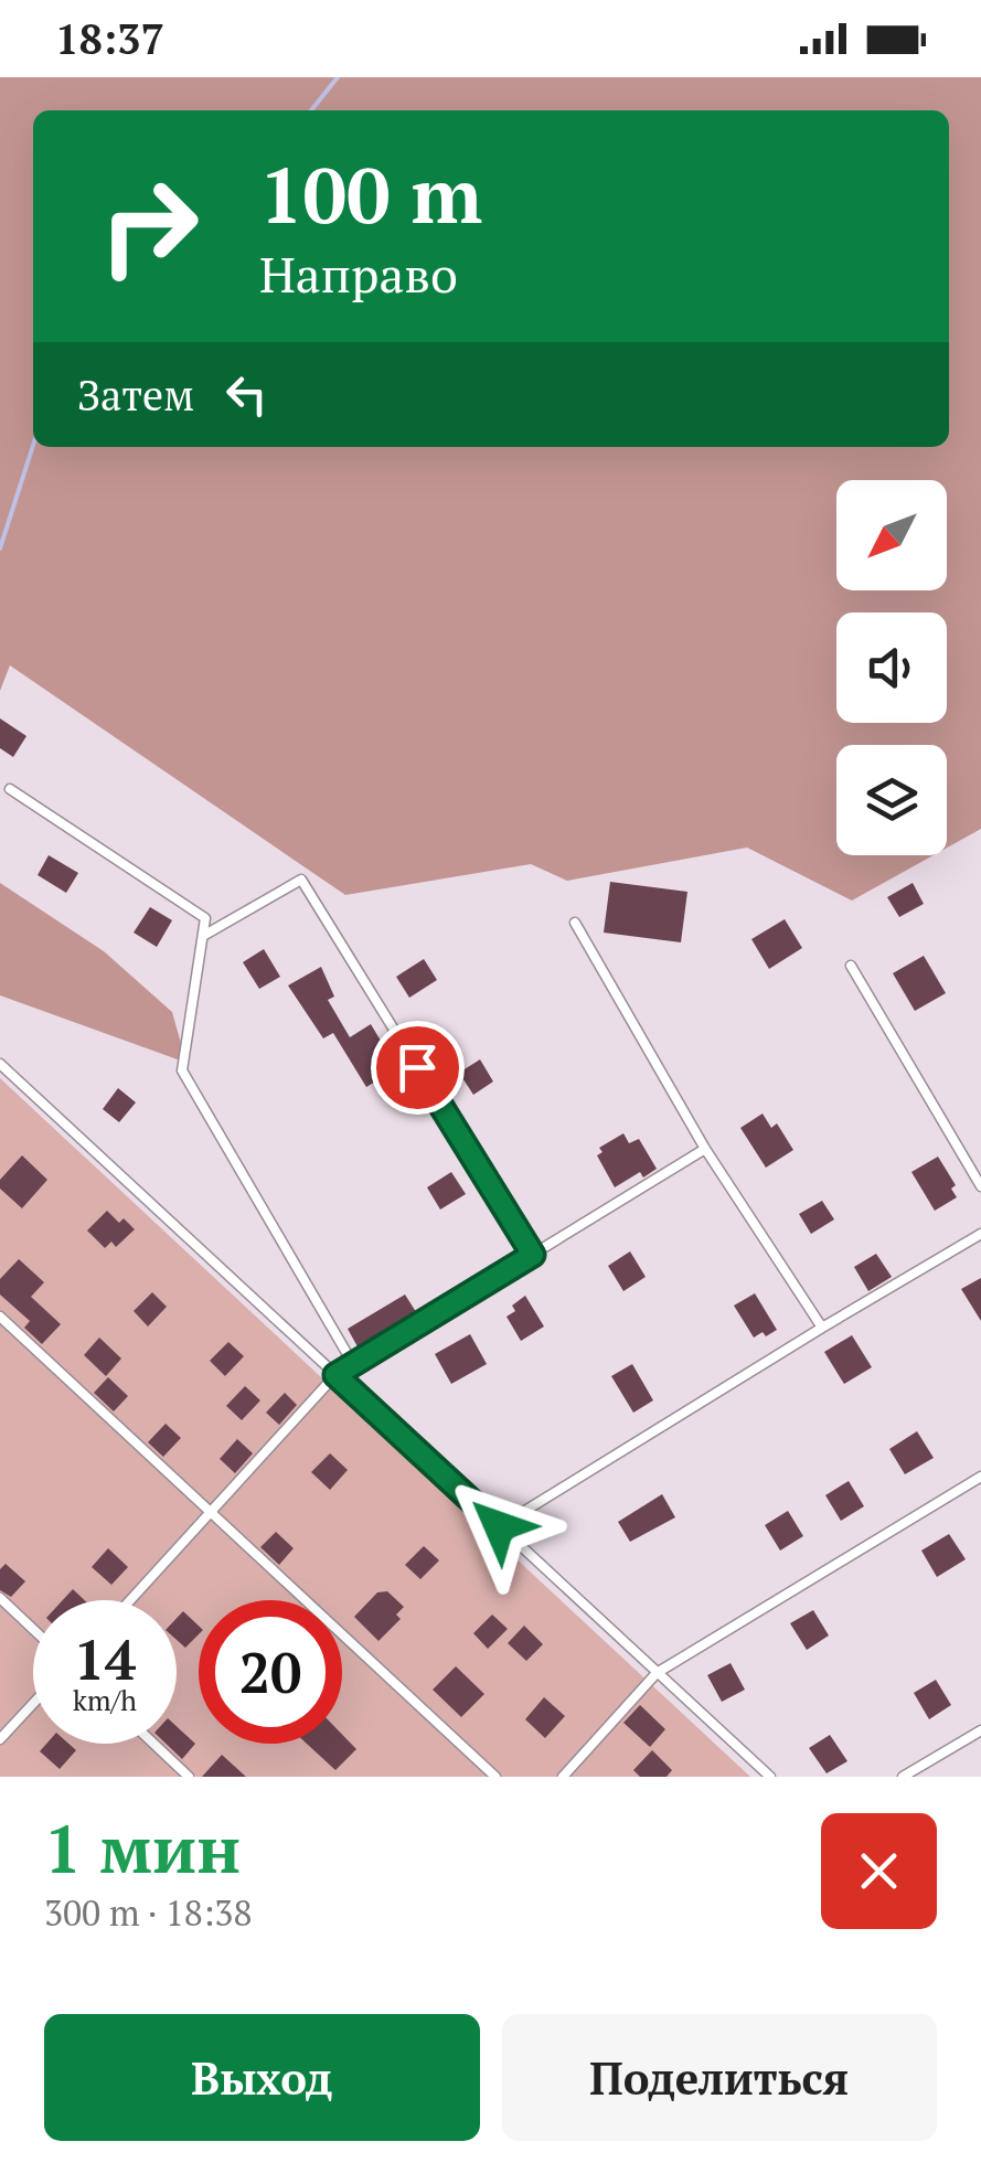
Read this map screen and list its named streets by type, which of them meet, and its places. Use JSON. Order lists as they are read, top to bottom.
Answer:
{
  "north": "bottom left",
  "page": {
    "status": "18:37",
    "turn": ["100 m", "Направо"],
    "then": "Затем",
    "speed": "14 km/h",
    "limit": "20",
    "heading": ["1 мин", "300 m · 18:38"],
    "buttons": ["Выход", "Поделиться"]
  }
}
